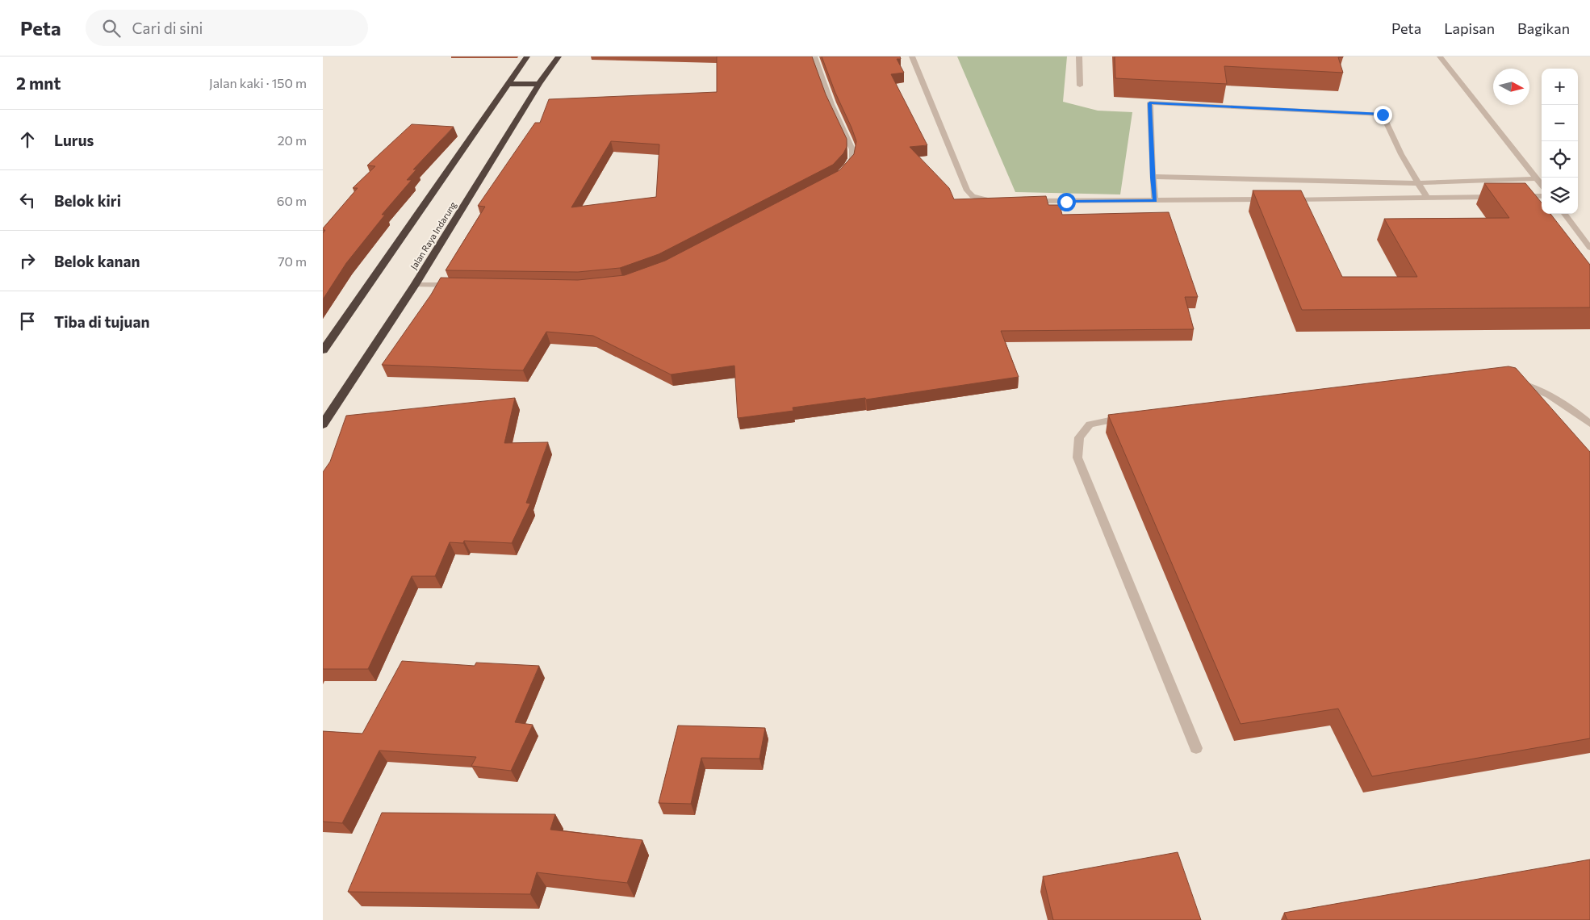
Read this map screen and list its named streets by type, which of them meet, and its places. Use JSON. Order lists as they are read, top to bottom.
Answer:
{
  "streets": {
    "highway": ["Jalan Raya Indarung"]
  },
  "north": "right",
  "page": {
    "header": "Peta",
    "search": "Cari di sini",
    "nav": ["Peta", "Lapisan", "Bagikan"],
    "heading": ["2 mnt", "Jalan kaki · 150 m"],
    "map_buttons": ["+", "−"],
    "list": [
      ["Lurus", "20 m"],
      ["Belok kiri", "60 m"],
      ["Belok kanan", "70 m"],
      "Tiba di tujuan"
    ]
  }
}
